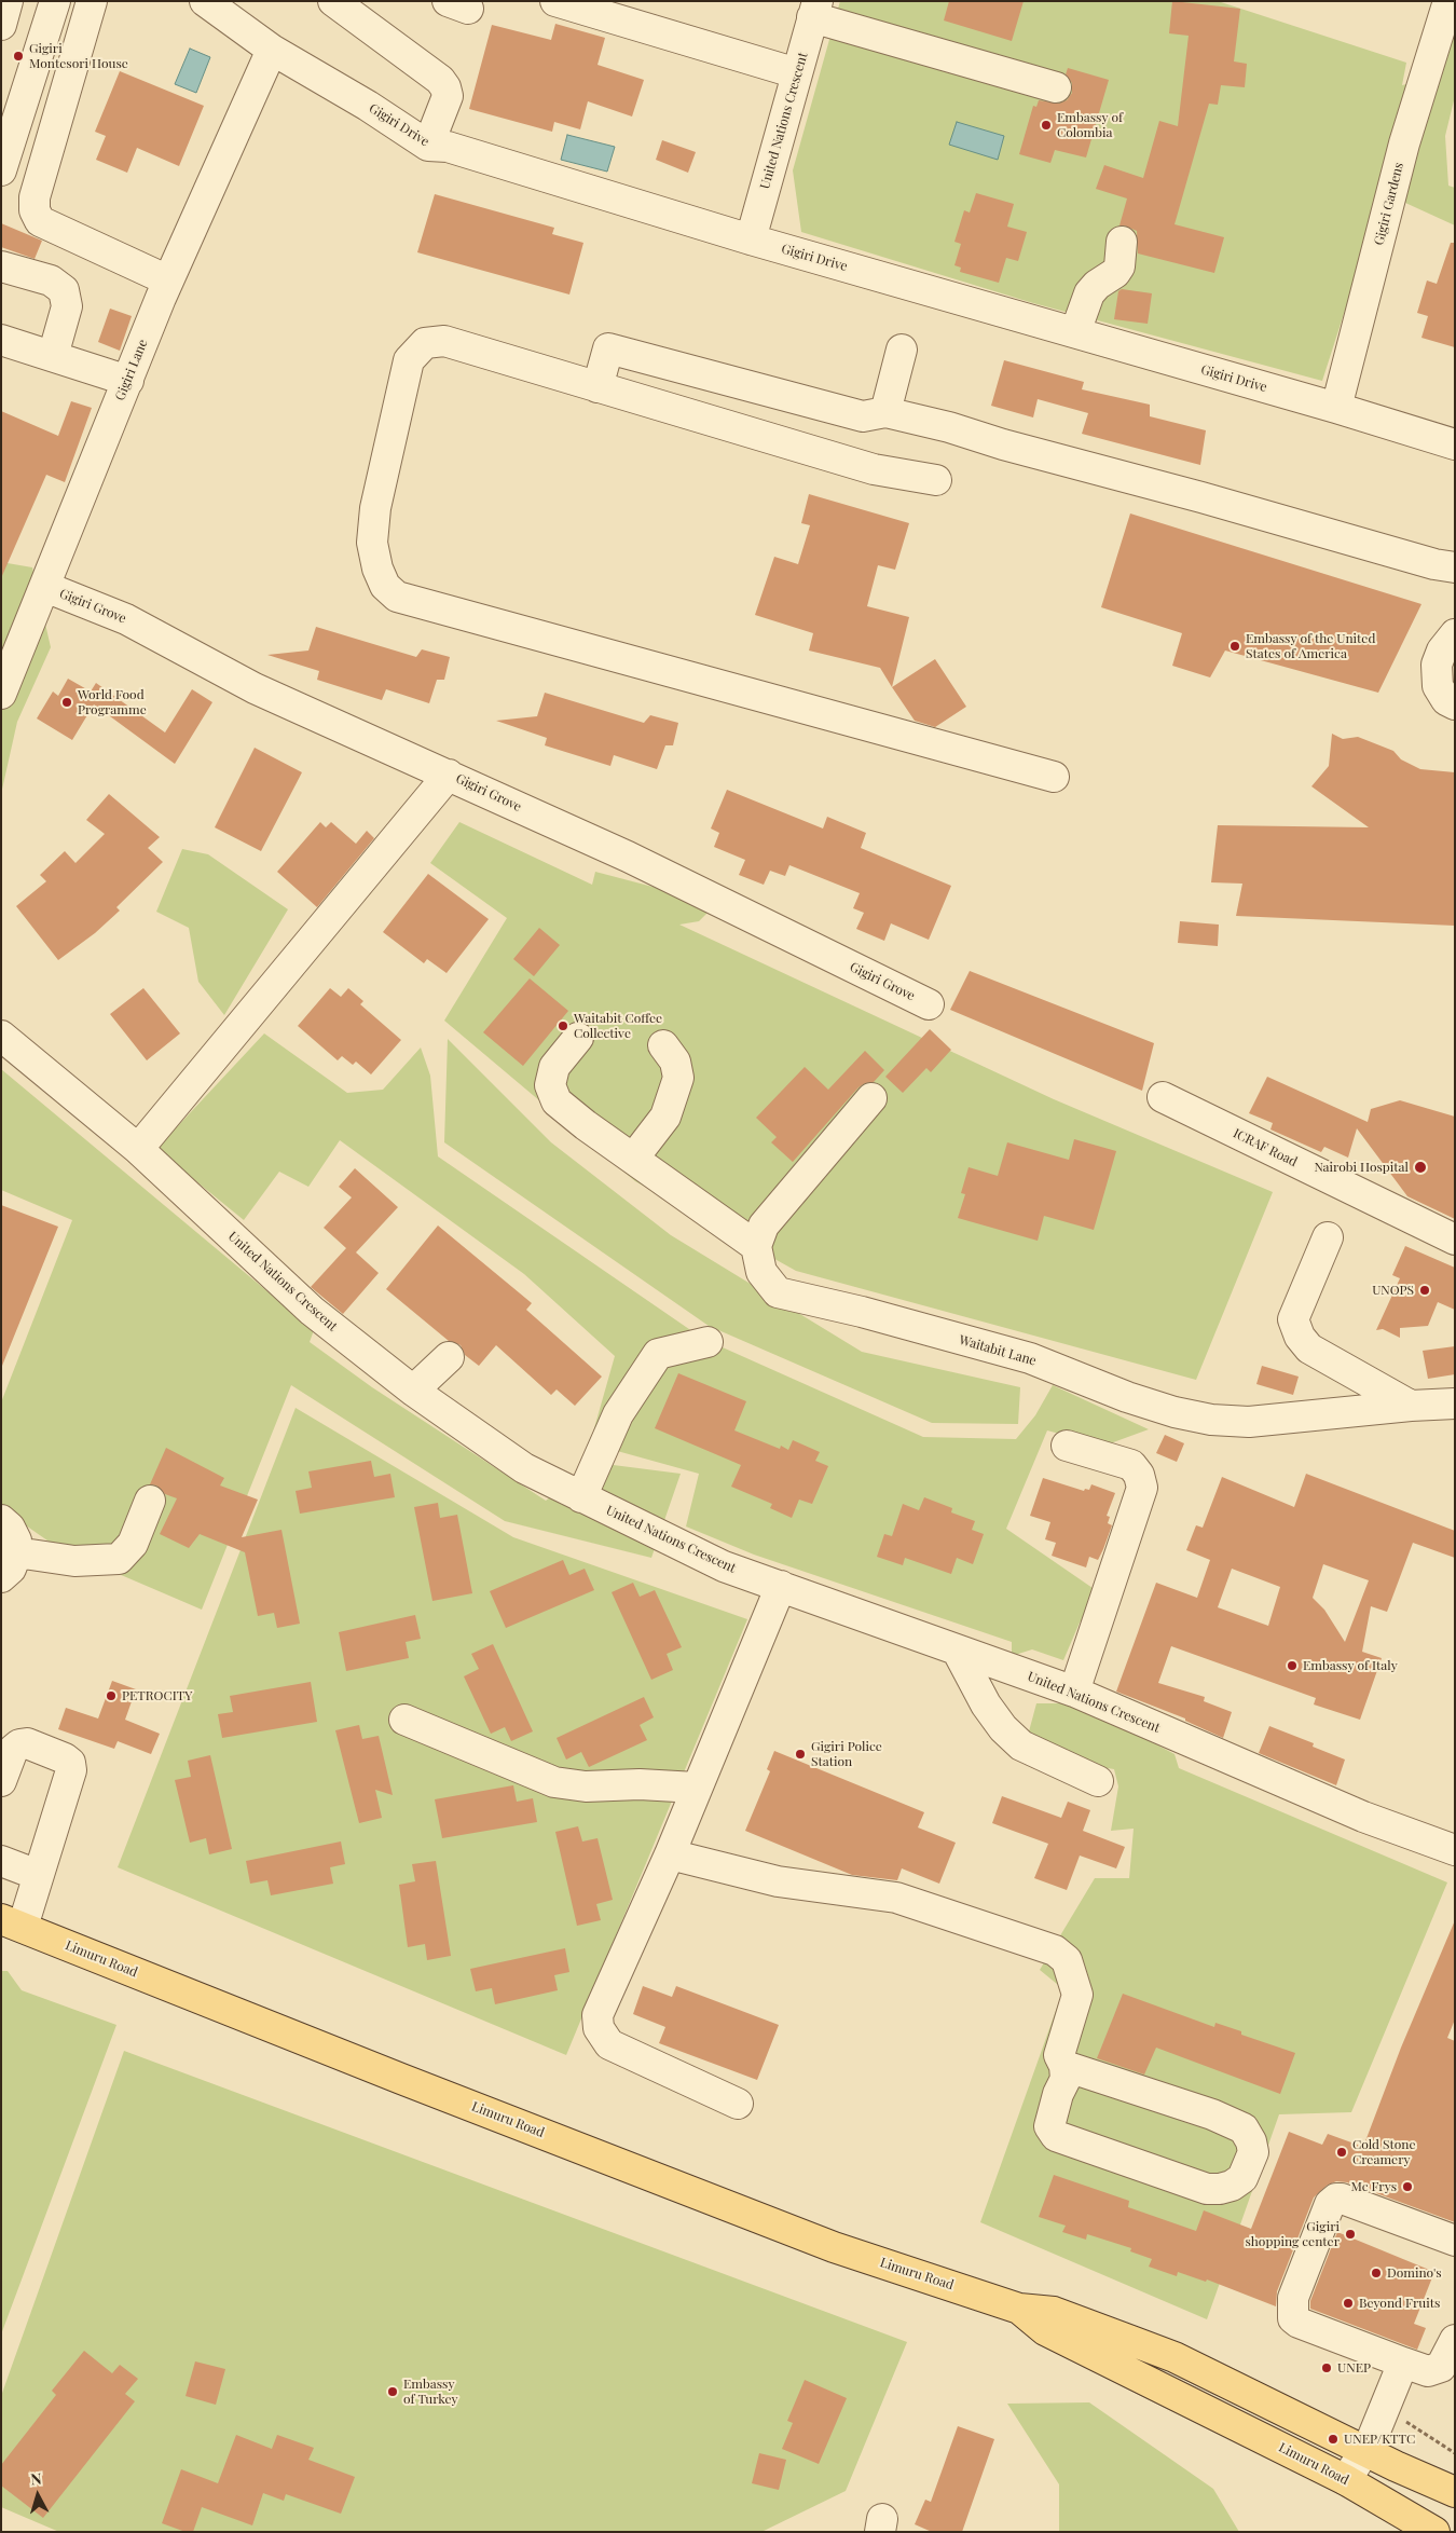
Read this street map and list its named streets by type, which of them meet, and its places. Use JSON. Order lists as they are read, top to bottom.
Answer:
{
  "streets": {
    "main road": ["Limuru Road"],
    "street": [
      "United Nations Crescent",
      "Gigiri Drive",
      "Gigiri Gardens",
      "Gigiri Lane",
      "Gigiri Grove",
      "ICRAF Road",
      "Waitabit Lane"
    ]
  },
  "crossings": [
    ["United Nations Crescent", "Gigiri Drive"],
    ["Gigiri Drive", "Gigiri Gardens"],
    ["Gigiri Drive", "Gigiri Lane"],
    ["Gigiri Lane", "Gigiri Grove"]
  ],
  "places": [
    "Gigiri Montesori House",
    "Embassy of Colombia",
    "Embassy of the United States of America",
    "World Food Programme",
    "Waitabit Coffee Collective",
    "Nairobi Hospital",
    "UNOPS",
    "Embassy of Italy",
    "PETROCITY",
    "Gigiri Police Station",
    "Cold Stone Creamery",
    "Mc Frys",
    "Gigiri shopping center",
    "Domino's",
    "Beyond Fruits",
    "UNEP",
    "Embassy of Turkey",
    "UNEP/KTTC"
  ],
  "north": "top"
}
